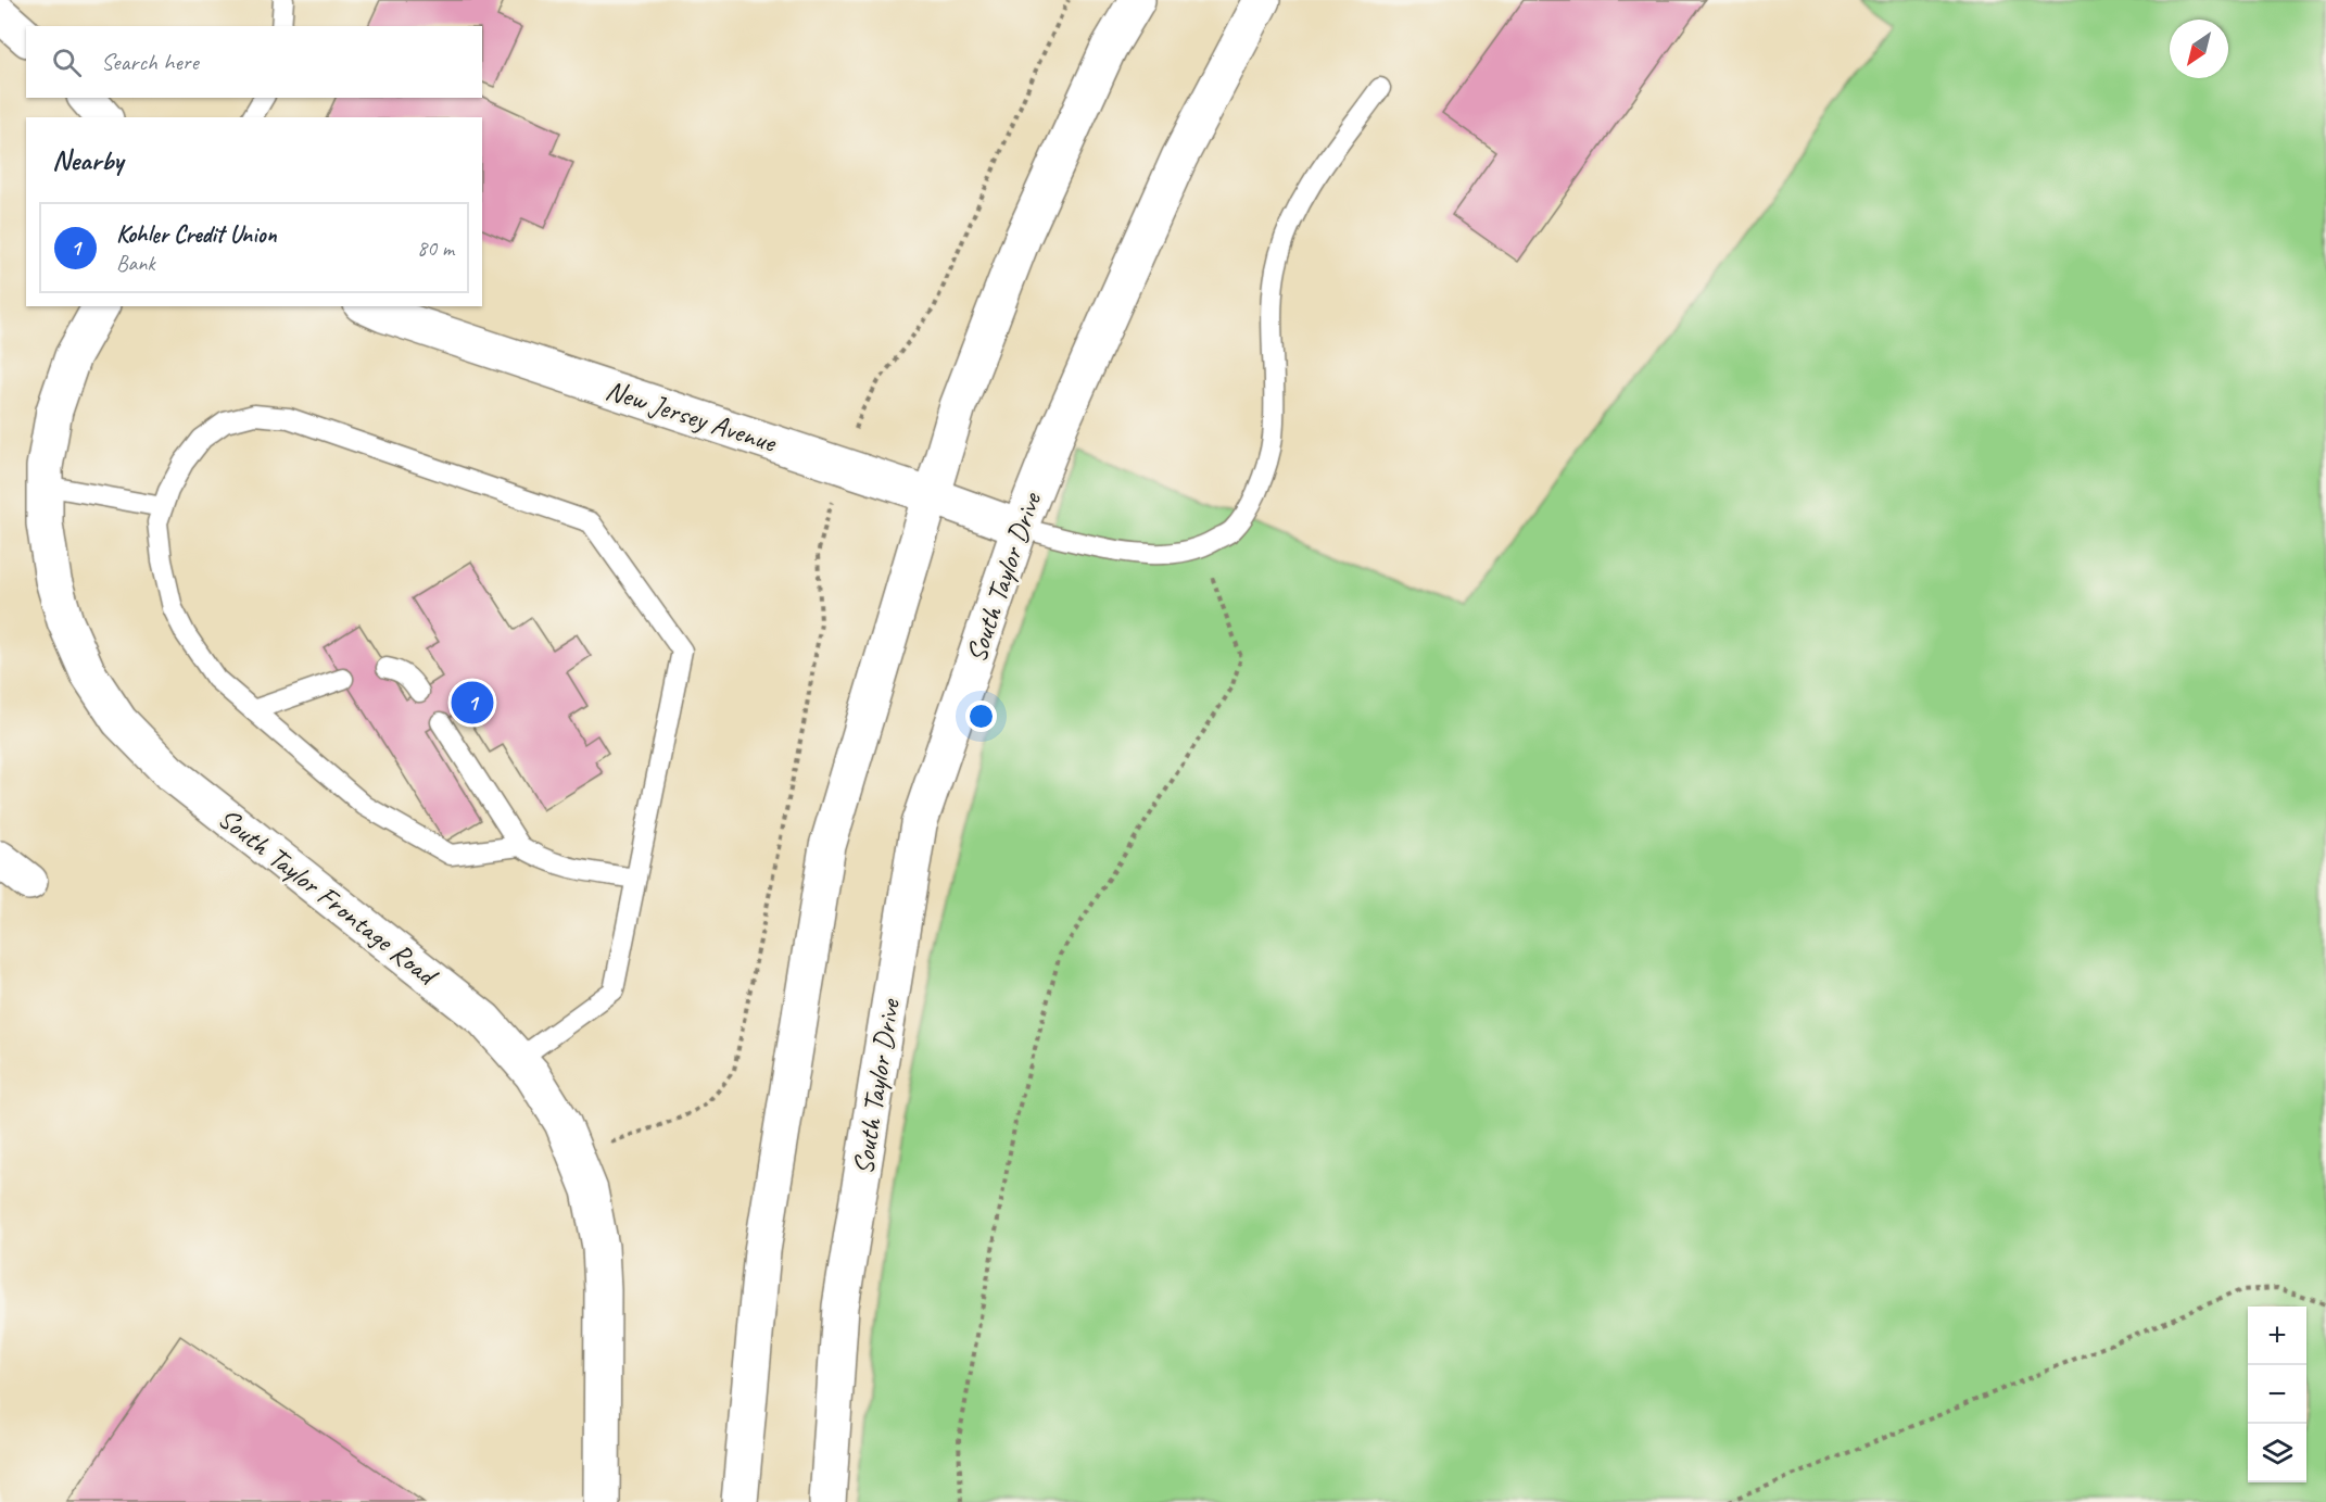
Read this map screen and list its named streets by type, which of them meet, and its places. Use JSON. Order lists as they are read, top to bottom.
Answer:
{
  "streets": {
    "main road": ["New Jersey Avenue", "South Taylor Drive", "South Taylor Frontage Road"]
  },
  "crossings": [
    ["New Jersey Avenue", "South Taylor Drive"]
  ],
  "north": "bottom left",
  "page": {
    "search": "Search here",
    "heading": "Nearby",
    "list": [
      {
        "mark": "1",
        "name": "Kohler Credit Union",
        "note": "Bank",
        "value": "80 m"
      }
    ],
    "pins": "1",
    "map_buttons": ["+", "−"]
  }
}
